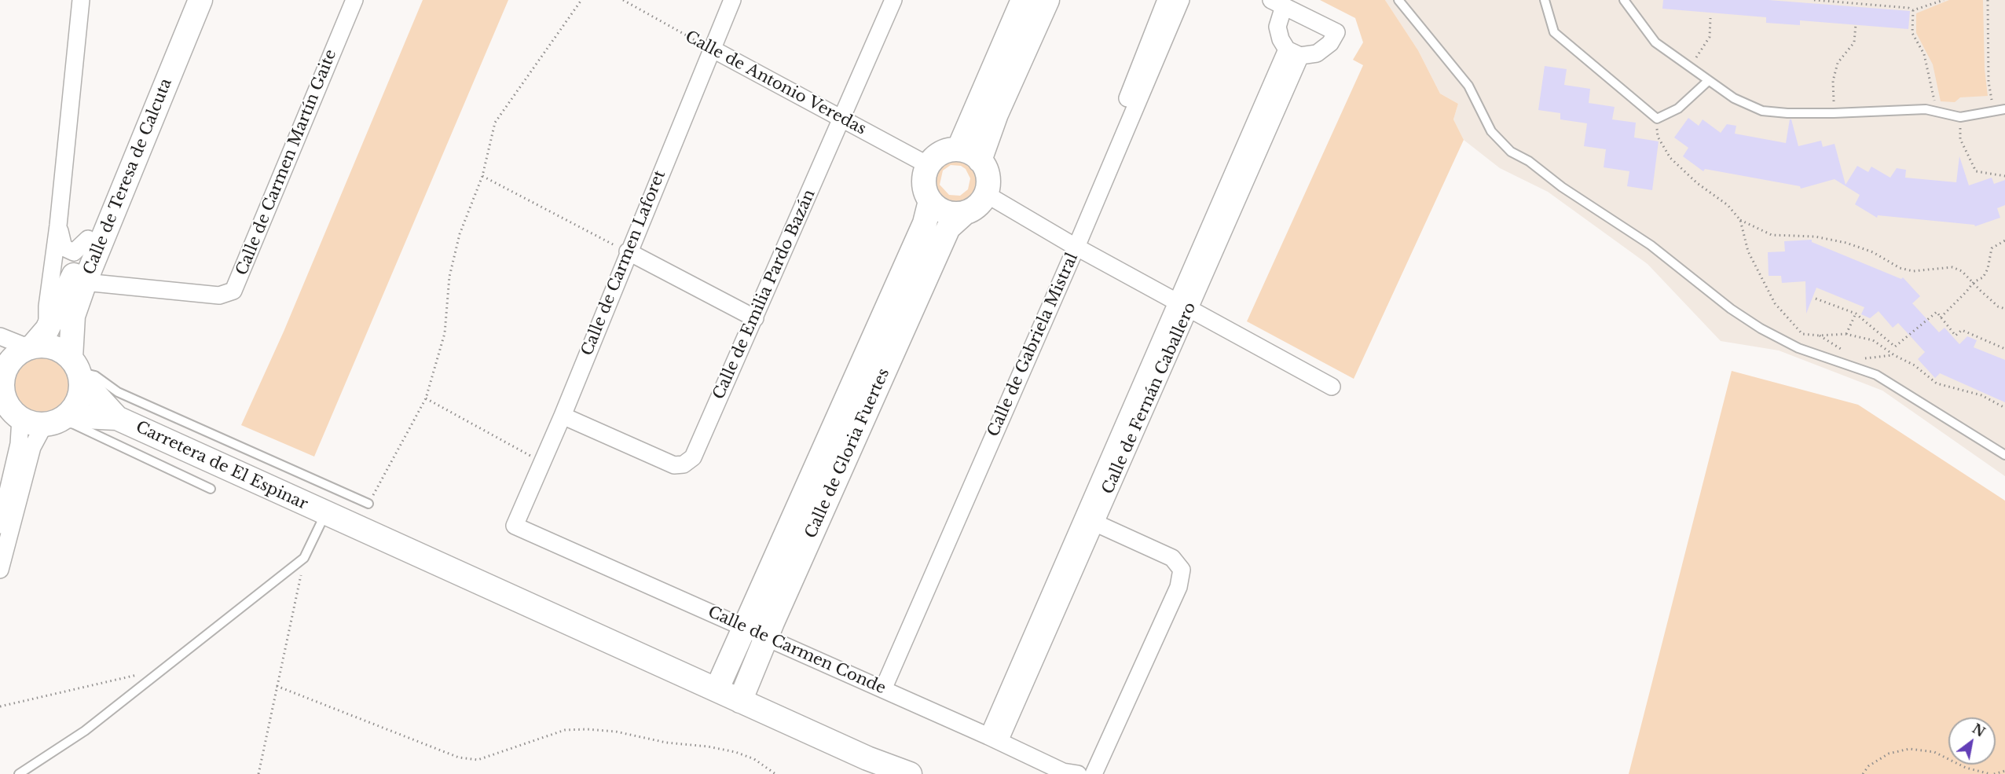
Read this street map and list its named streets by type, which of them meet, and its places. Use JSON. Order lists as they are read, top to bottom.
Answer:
{
  "streets": {
    "street": [
      "Calle de Antonio Veredas",
      "Calle de Carmen Martín Gaite",
      "Calle de Teresa de Calcuta",
      "Calle de Carmen Laforet",
      "Calle de Emilia Pardo Bazán",
      "Calle de Gabriela Mistral",
      "Calle de Fernán Caballero",
      "Calle de Gloria Fuertes",
      "Carretera de El Espinar",
      "Calle de Carmen Conde"
    ]
  },
  "crossings": [
    ["Calle de Antonio Veredas", "Calle de Carmen Laforet"],
    ["Calle de Antonio Veredas", "Calle de Emilia Pardo Bazán"],
    ["Calle de Antonio Veredas", "Calle de Gloria Fuertes"],
    ["Calle de Carmen Martín Gaite", "Calle de Teresa de Calcuta"],
    ["Calle de Teresa de Calcuta", "Carretera de El Espinar"],
    ["Calle de Carmen Laforet", "Calle de Emilia Pardo Bazán"],
    ["Calle de Carmen Laforet", "Calle de Carmen Conde"],
    ["Calle de Gabriela Mistral", "Calle de Carmen Conde"],
    ["Calle de Fernán Caballero", "Calle de Carmen Conde"],
    ["Calle de Gloria Fuertes", "Carretera de El Espinar"],
    ["Calle de Gloria Fuertes", "Calle de Carmen Conde"]
  ],
  "north": "top right"
}
